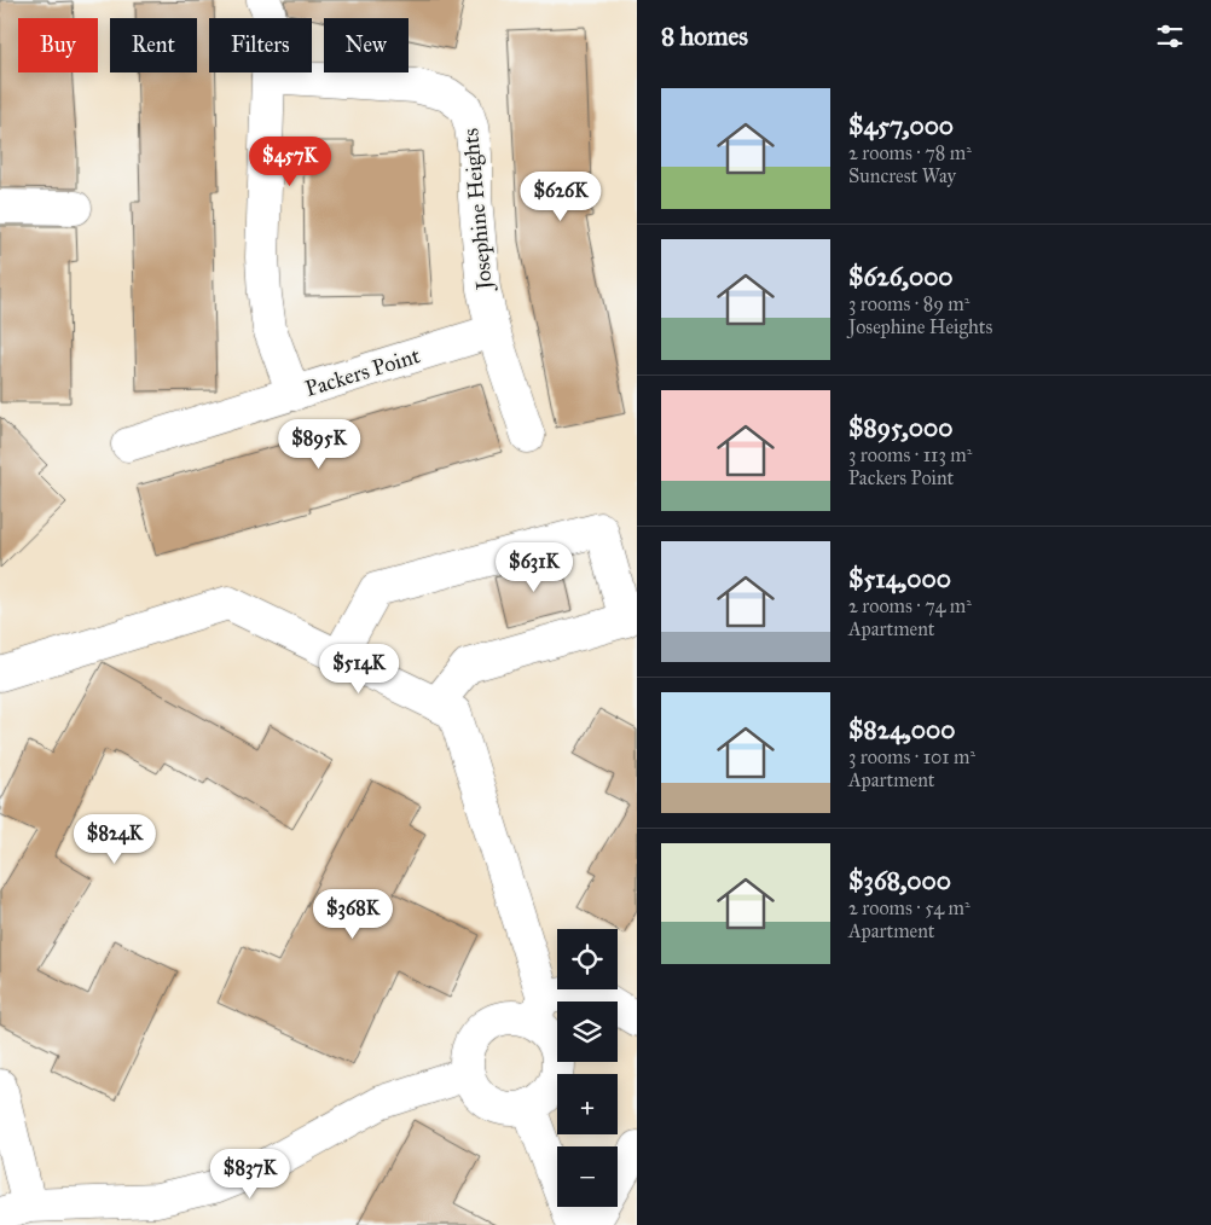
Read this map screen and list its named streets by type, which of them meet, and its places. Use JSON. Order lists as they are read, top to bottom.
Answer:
{
  "streets": {
    "street": ["Josephine Heights", "Packers Point"]
  },
  "crossings": [
    ["Josephine Heights", "Packers Point"]
  ],
  "page": {
    "heading": "8 homes",
    "chip": [
      "Buy",
      "Rent",
      "Filters",
      "New"
    ],
    "list": [
      {
        "name": "$457,000",
        "note": "2 rooms · 78 m² · Suncrest Way"
      },
      {
        "name": "$626,000",
        "note": "3 rooms · 89 m² · Josephine Heights"
      },
      {
        "name": "$895,000",
        "note": "3 rooms · 113 m² · Packers Point"
      },
      {
        "name": "$514,000",
        "note": "2 rooms · 74 m² · Apartment"
      },
      {
        "name": "$824,000",
        "note": "3 rooms · 101 m² · Apartment"
      },
      {
        "name": "$368,000",
        "note": "2 rooms · 54 m² · Apartment"
      }
    ],
    "price": [
      "$457K",
      "$626K",
      "$895K",
      "$631K",
      "$514K",
      "$824K",
      "$368K",
      "$837K"
    ],
    "map_buttons": ["+", "−"]
  }
}
